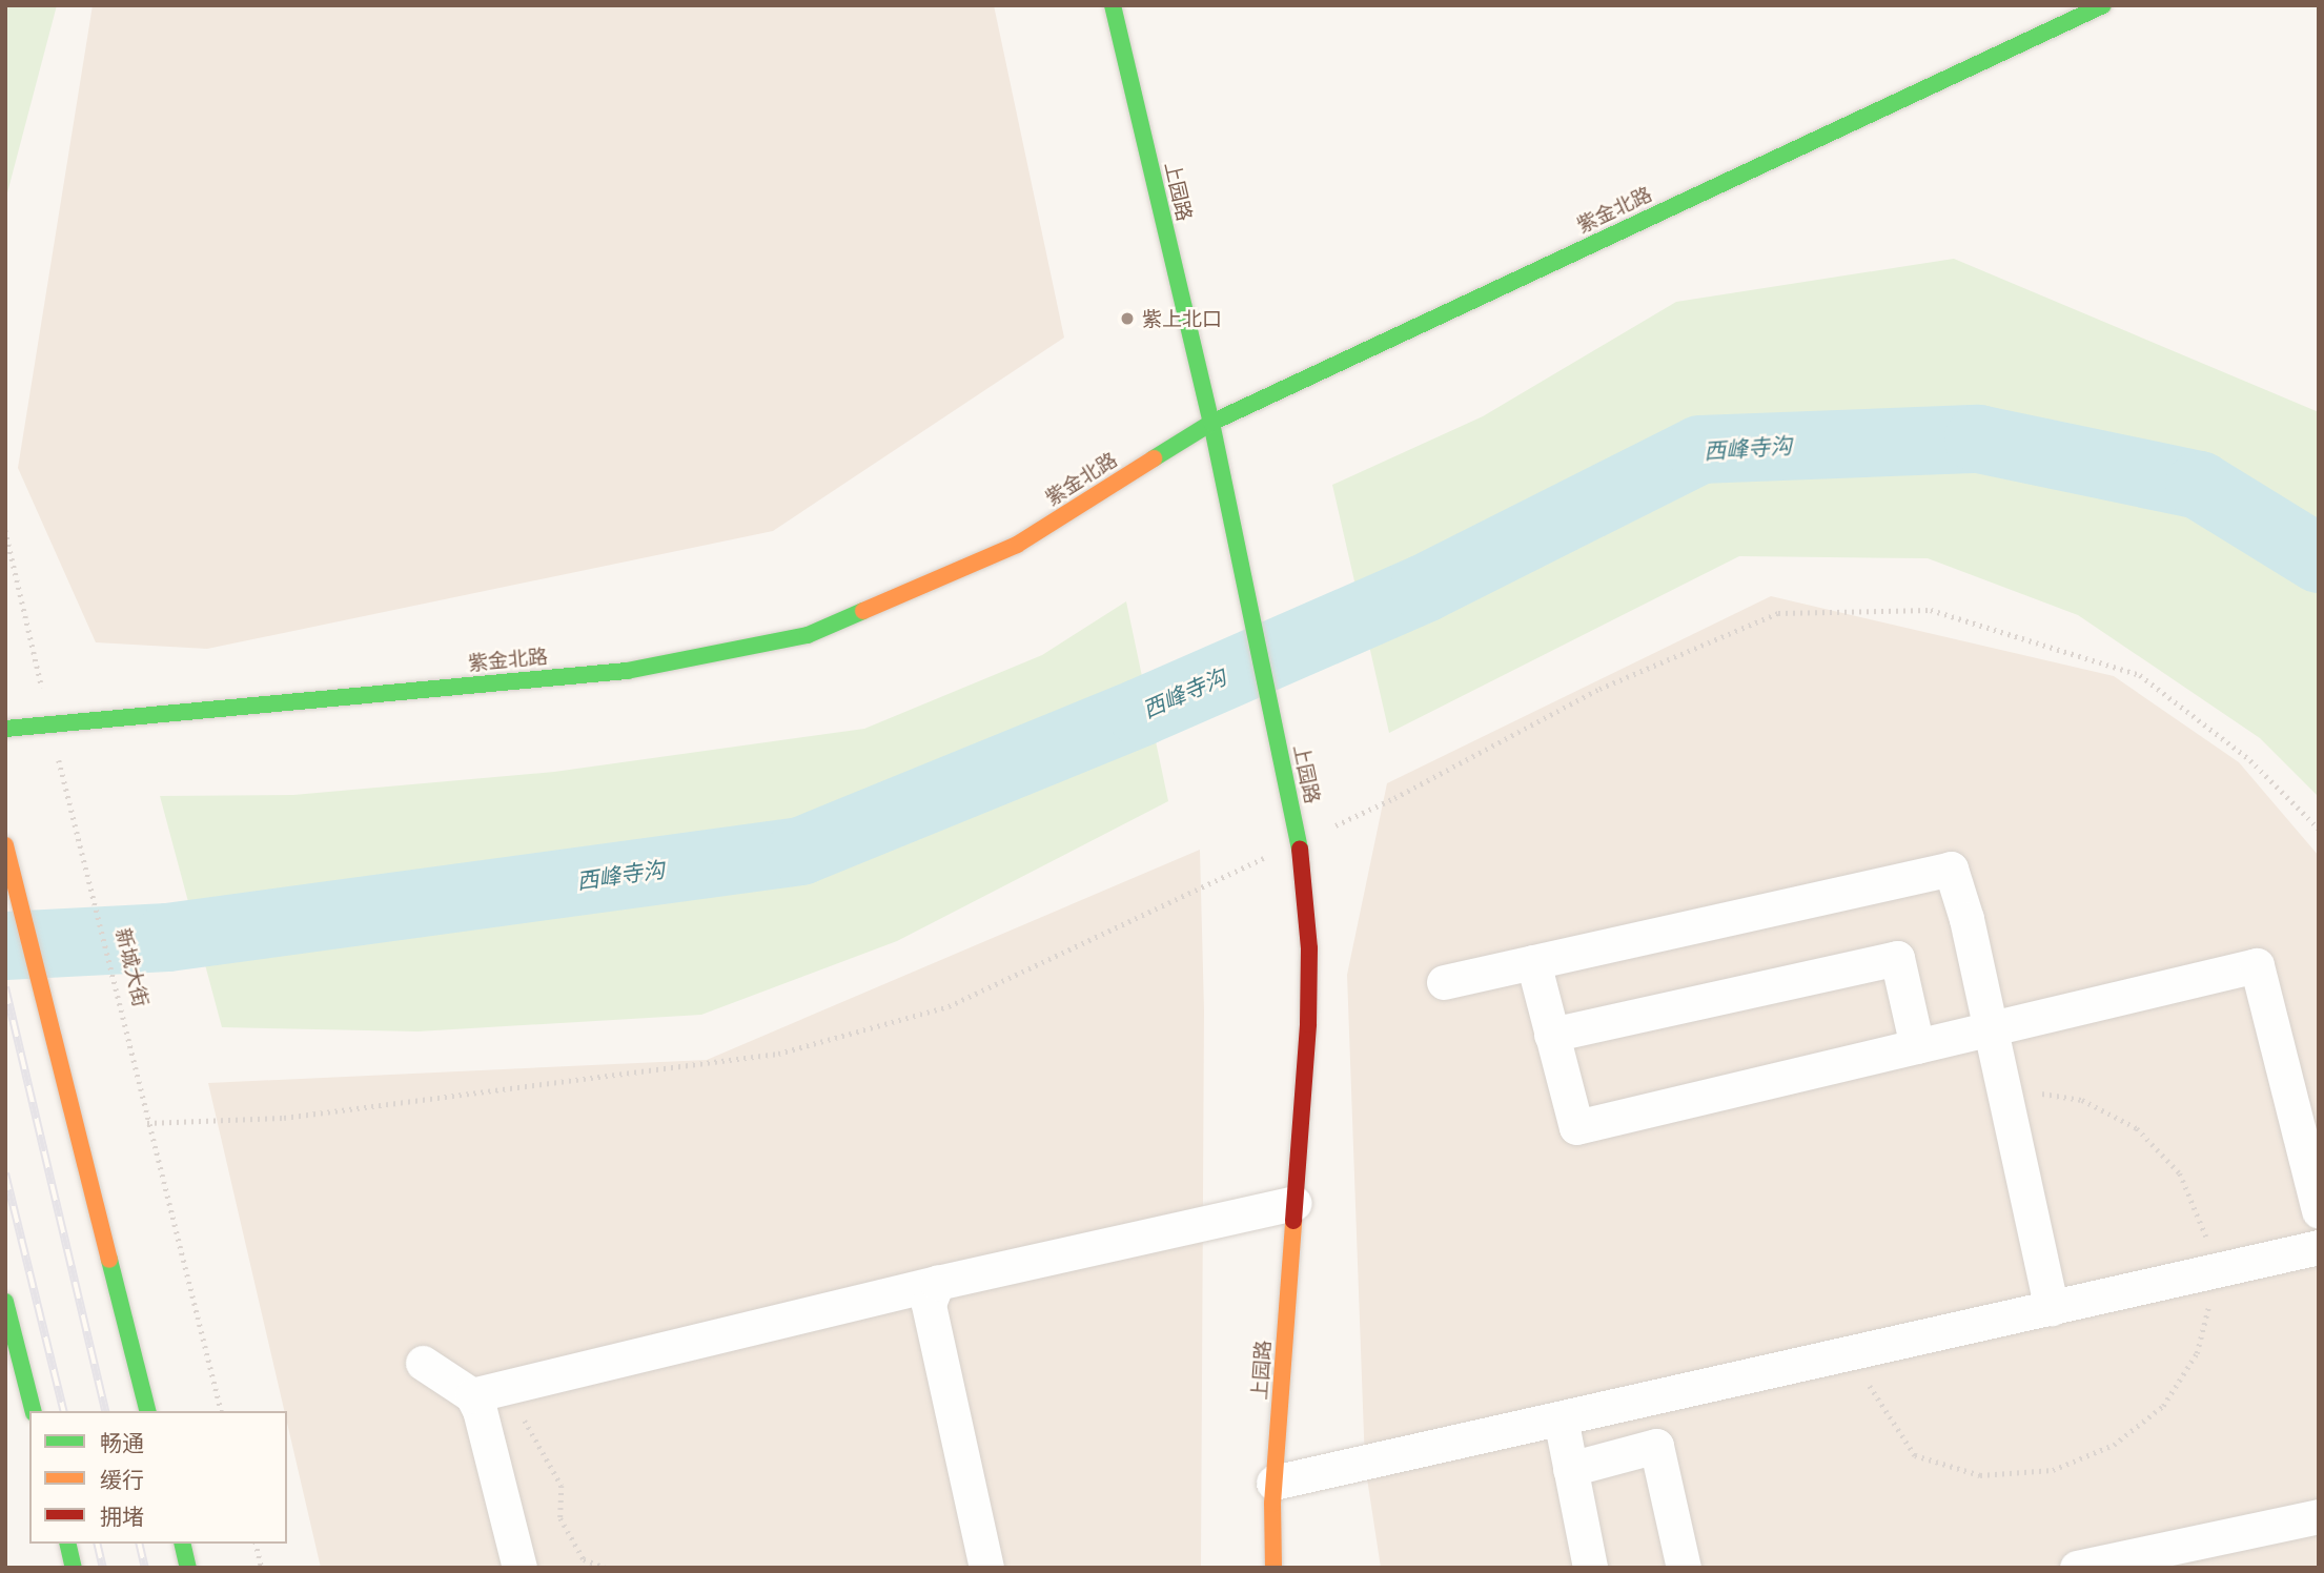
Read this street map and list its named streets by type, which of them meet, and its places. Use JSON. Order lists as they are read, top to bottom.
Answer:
{
  "streets": {
    "street": ["上园路", "紫金北路"],
    "path": ["新城大街"]
  },
  "crossings": [
    ["上园路", "紫金北路"],
    ["紫金北路", "新城大街"]
  ],
  "water": ["西峰寺沟"],
  "places": ["紫上北口"],
  "legend": ["畅通", "缓行", "拥堵"]
}
